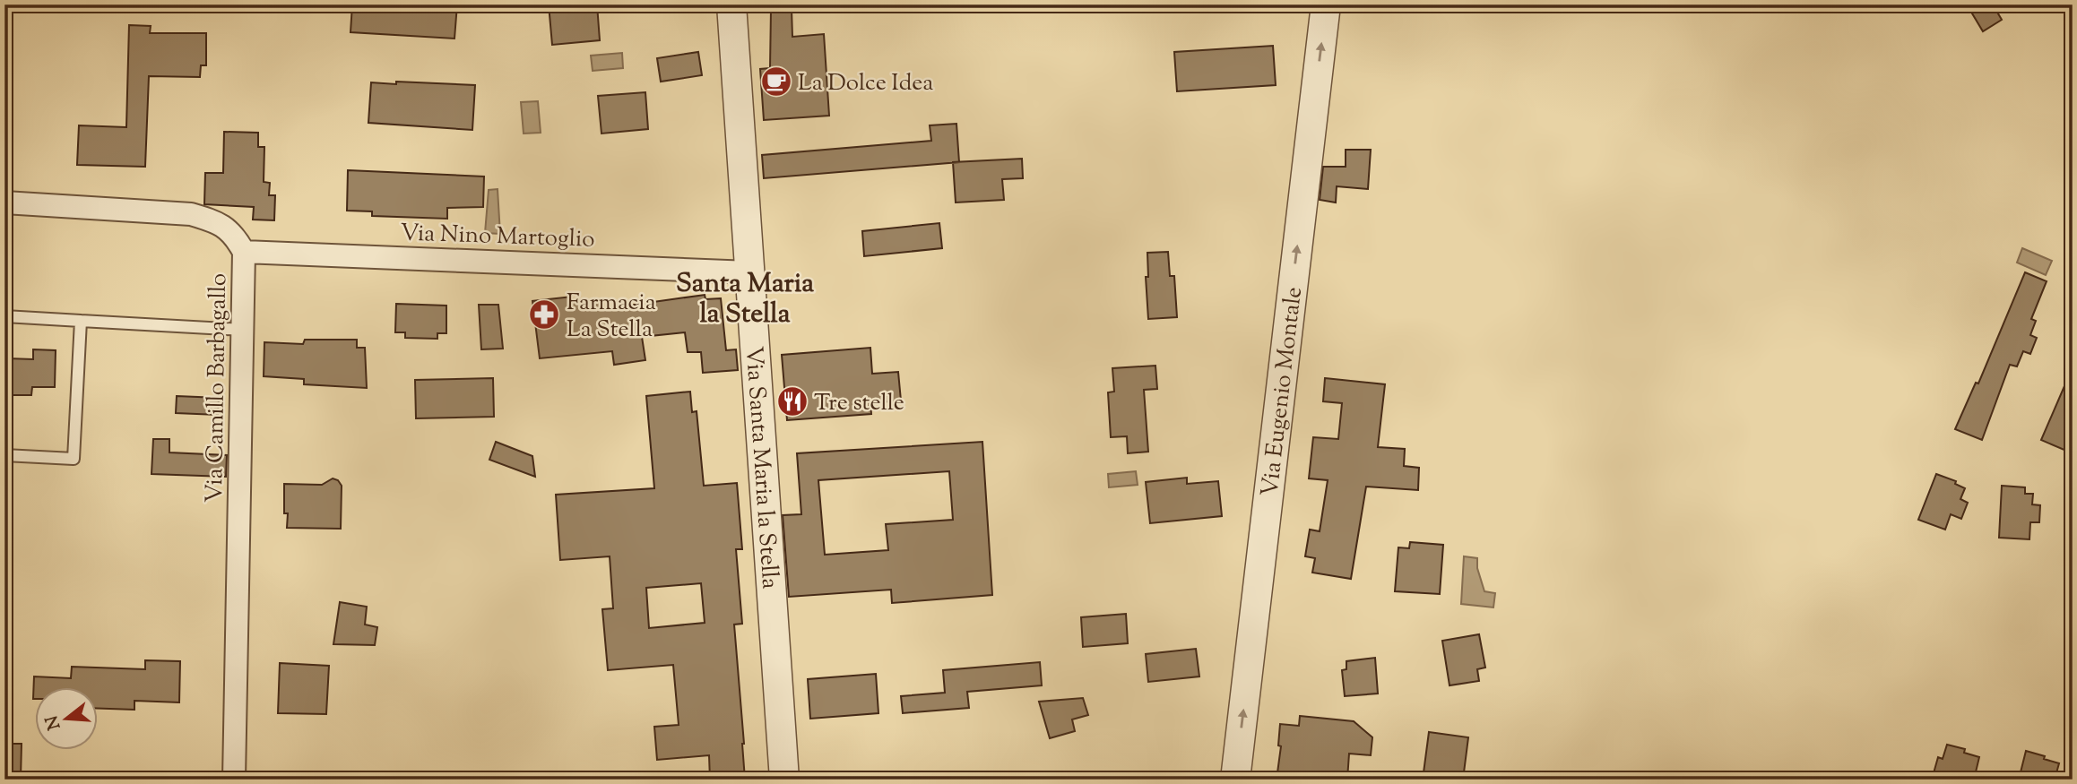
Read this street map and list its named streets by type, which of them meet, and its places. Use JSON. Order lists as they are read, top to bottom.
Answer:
{
  "streets": {
    "street": [
      "Via Nino Martoglio",
      "Via Camillo Barbagallo",
      "Via Eugenio Montale",
      "Via Santa Maria la Stella"
    ]
  },
  "crossings": [
    ["Via Nino Martoglio", "Via Camillo Barbagallo"],
    ["Via Nino Martoglio", "Via Santa Maria la Stella"]
  ],
  "one_way": ["Via Eugenio Montale"],
  "districts": ["Santa Maria la Stella"],
  "places": {
    "cafe": ["La Dolce Idea"],
    "pharmacy": ["Farmacia La Stella"],
    "restaurant": ["Tre stelle"]
  },
  "north": "left"
}
